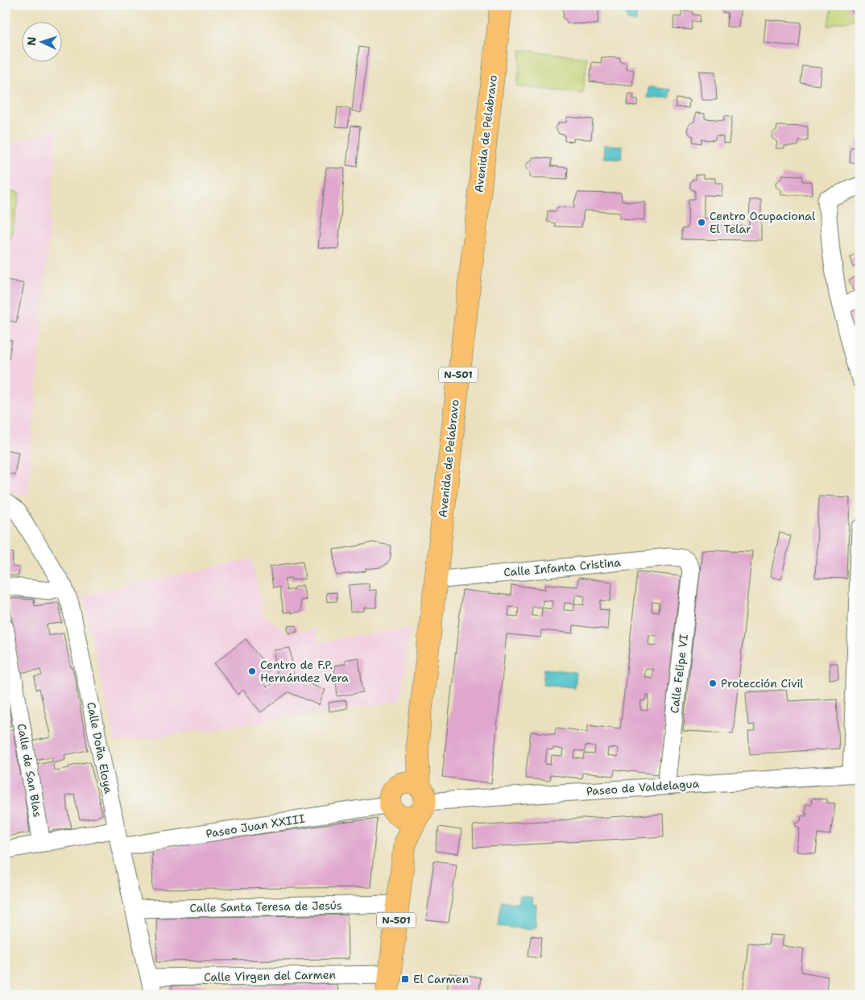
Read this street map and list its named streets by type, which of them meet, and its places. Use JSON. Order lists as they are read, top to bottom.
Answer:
{
  "streets": {
    "highway": ["Avenida de Pelabravo", "N-501"],
    "street": [
      "Calle Infanta Cristina",
      "Calle Felipe VI",
      "Calle Doña Eloya",
      "Calle de San Blas",
      "Paseo de Valdelagua",
      "Paseo Juan XXIII",
      "Calle Santa Teresa de Jesús",
      "Calle Virgen del Carmen"
    ]
  },
  "crossings": [
    ["Avenida de Pelabravo", "N-501"],
    ["Avenida de Pelabravo", "Calle Infanta Cristina"],
    ["Avenida de Pelabravo", "Paseo de Valdelagua"],
    ["N-501", "Paseo de Valdelagua"],
    ["N-501", "Paseo Juan XXIII"],
    ["N-501", "Calle Santa Teresa de Jesús"],
    ["N-501", "Calle Virgen del Carmen"],
    ["Calle Infanta Cristina", "Calle Felipe VI"],
    ["Calle Felipe VI", "Paseo de Valdelagua"],
    ["Calle Doña Eloya", "Paseo Juan XXIII"],
    ["Calle Doña Eloya", "Calle Santa Teresa de Jesús"],
    ["Calle Doña Eloya", "Calle Virgen del Carmen"]
  ],
  "places": {
    "other": ["Centro Ocupacional El Telar", "Centro de F.P. Hernández Vera", "Protección Civil"],
    "transit": ["El Carmen"]
  },
  "north": "left"
}
